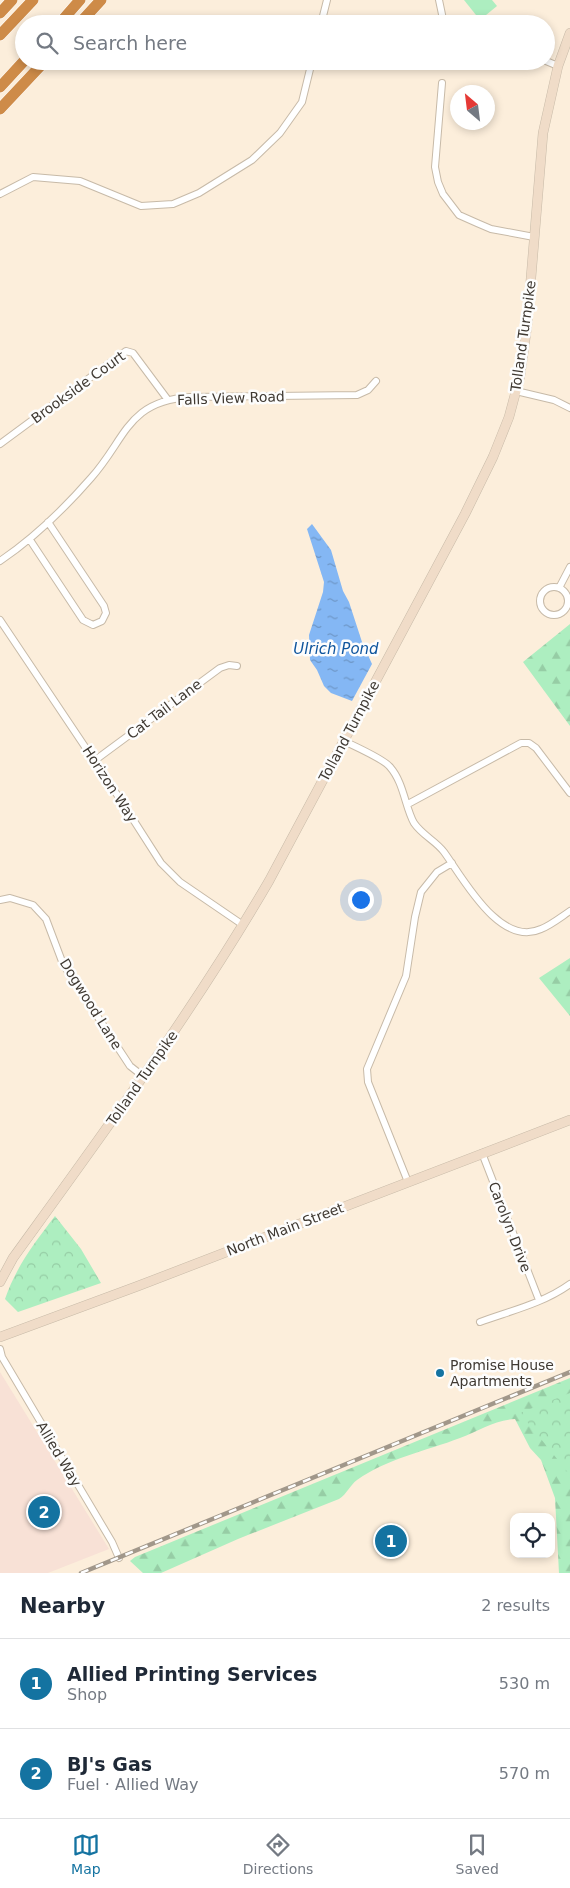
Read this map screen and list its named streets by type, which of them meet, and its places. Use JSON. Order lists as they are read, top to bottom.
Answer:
{
  "streets": {
    "street": [
      "Tolland Turnpike",
      "Brookside Court",
      "Falls View Road",
      "Cat Tail Lane",
      "Horizon Way",
      "Dogwood Lane",
      "Carolyn Drive",
      "North Main Street",
      "Allied Way"
    ]
  },
  "crossings": [
    ["Tolland Turnpike", "Horizon Way"],
    ["Tolland Turnpike", "Dogwood Lane"],
    ["Brookside Court", "Falls View Road"],
    ["Cat Tail Lane", "Horizon Way"],
    ["Carolyn Drive", "North Main Street"]
  ],
  "water": ["Ulrich Pond"],
  "places": ["Promise House Apartments"],
  "north": "top left",
  "page": {
    "search": "Search here",
    "pins": ["2", "1"],
    "heading": ["Nearby", "2 results"],
    "list": [
      {
        "mark": "1",
        "name": "Allied Printing Services",
        "note": "Shop",
        "value": "530 m"
      },
      {
        "mark": "2",
        "name": "BJ's Gas",
        "note": "Fuel · Allied Way",
        "value": "570 m"
      }
    ],
    "nav": ["Map", "Directions", "Saved"]
  }
}
